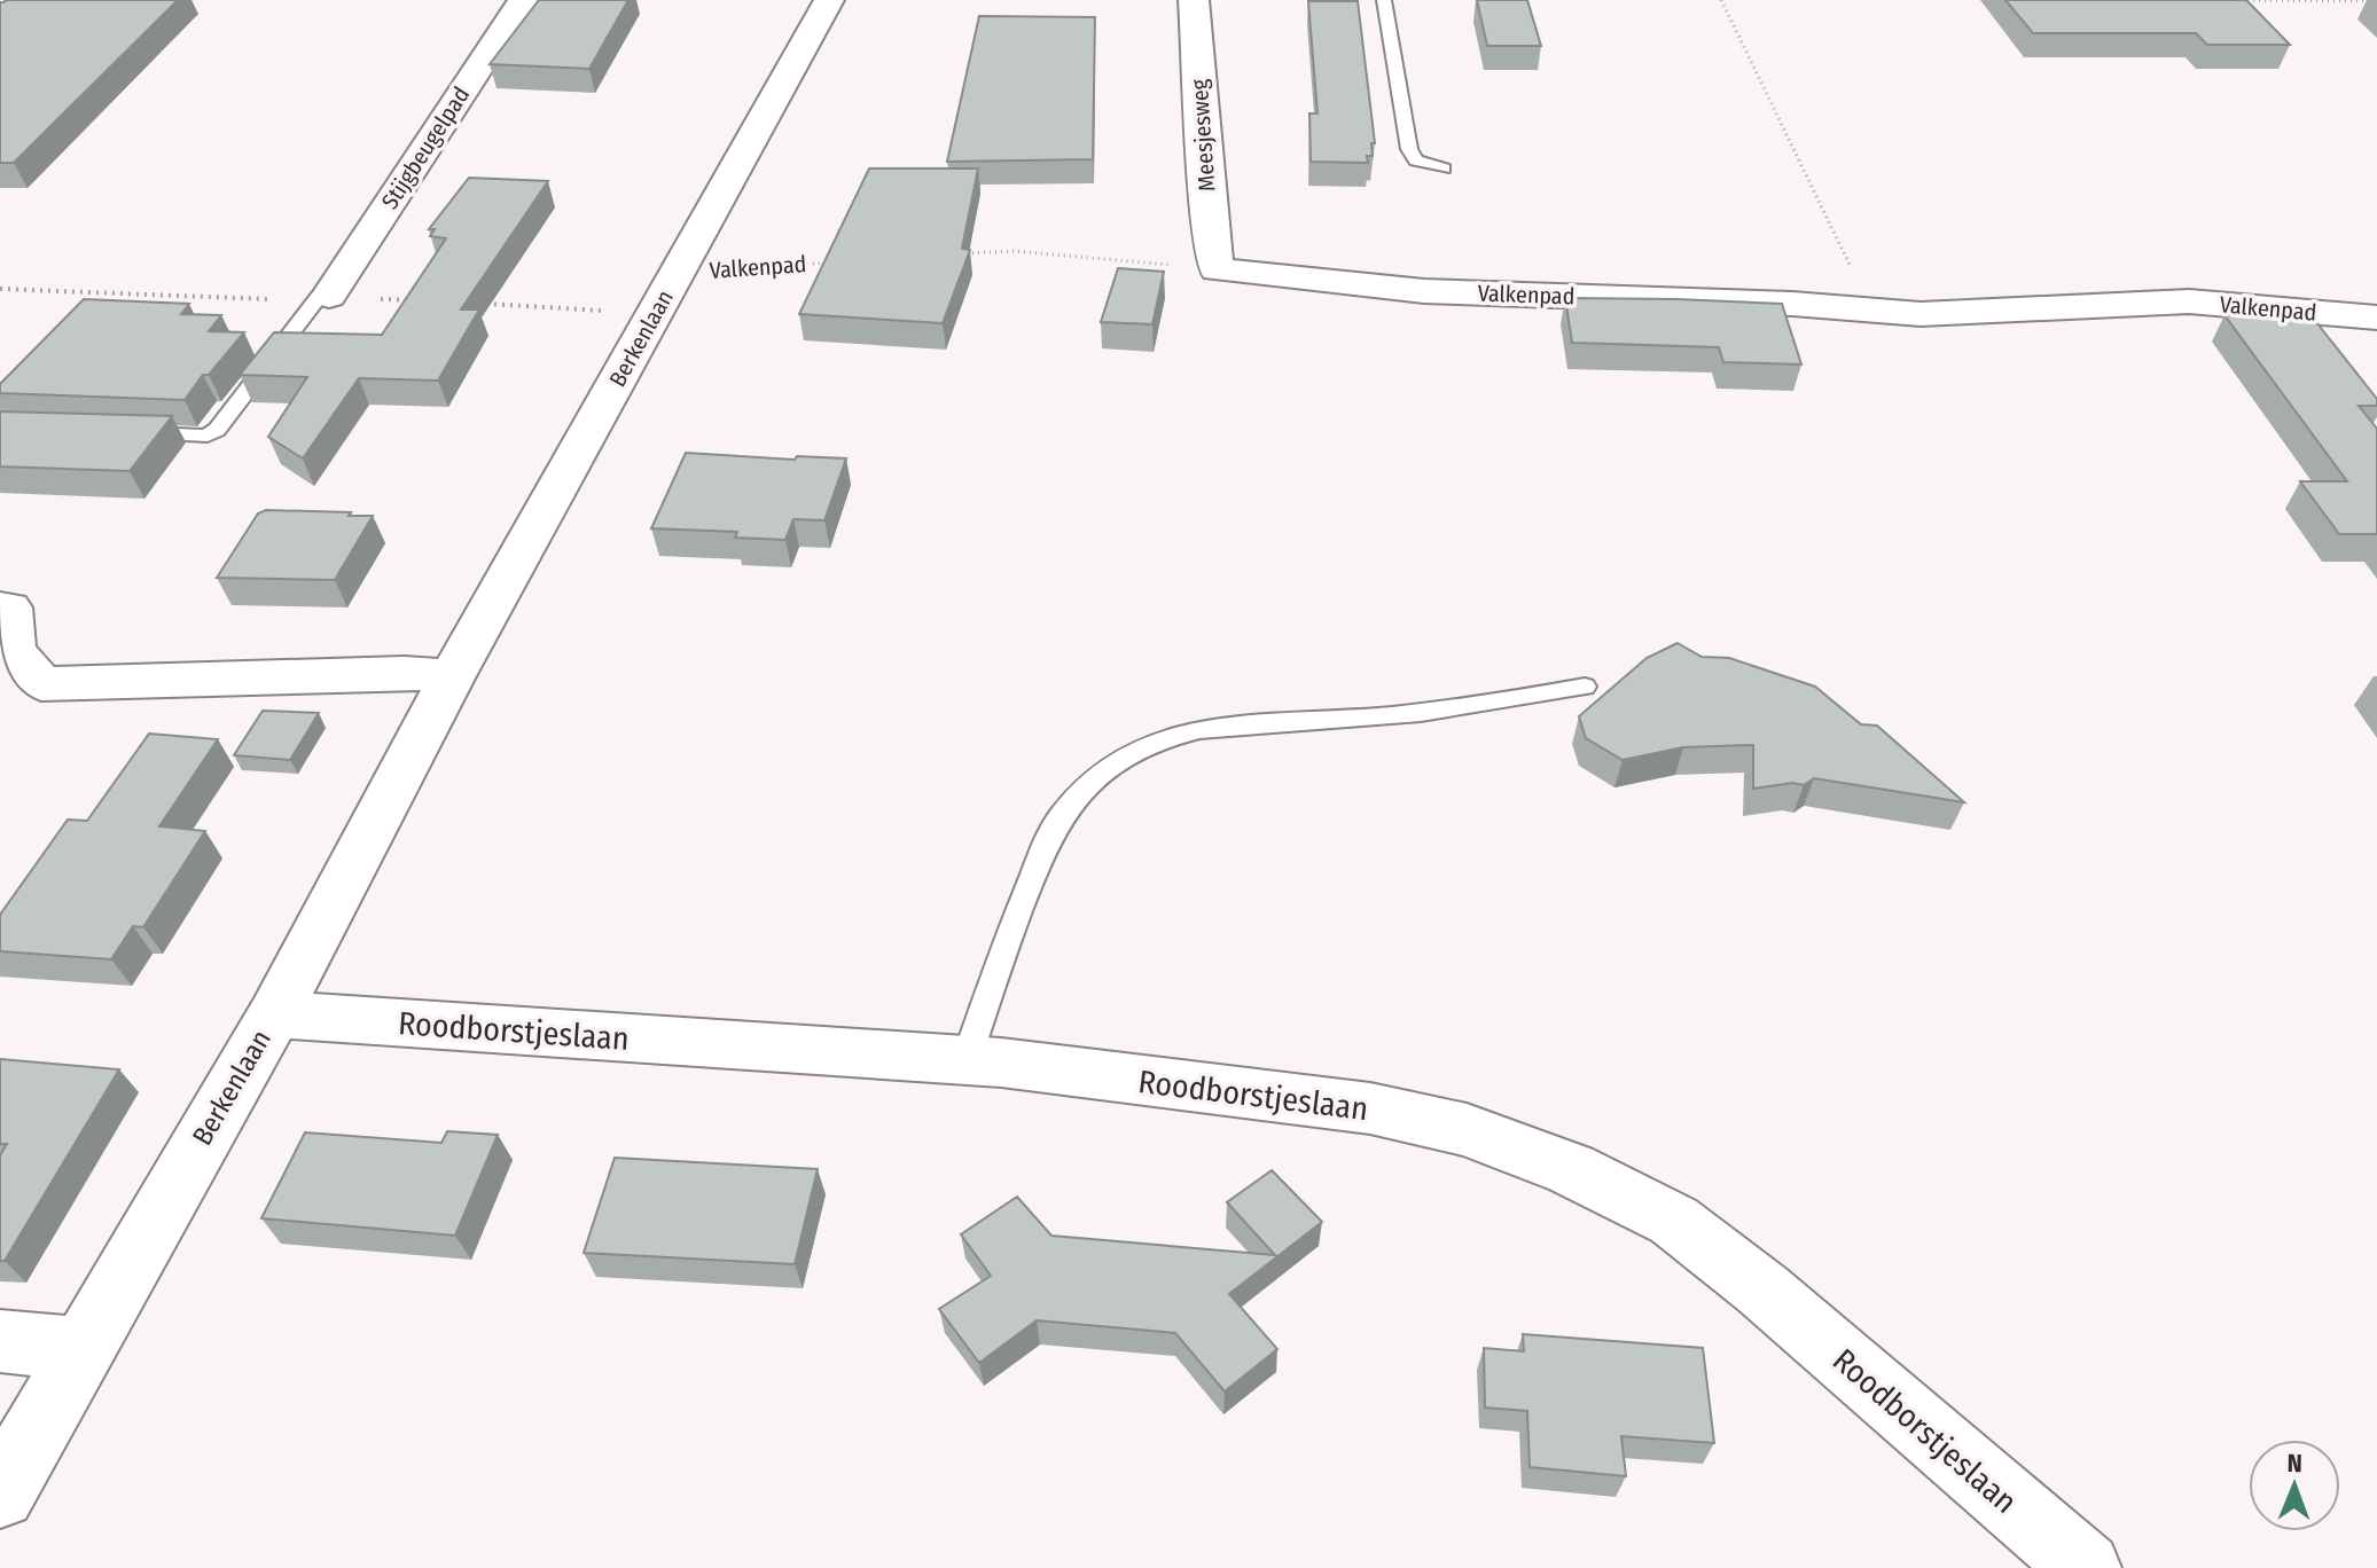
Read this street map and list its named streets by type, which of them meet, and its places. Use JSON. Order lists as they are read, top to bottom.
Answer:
{
  "streets": {
    "street": [
      "Meesjesweg",
      "Stijgbeugelpad",
      "Valkenpad",
      "Berkenlaan",
      "Roodborstjeslaan"
    ]
  },
  "crossings": [
    ["Meesjesweg", "Valkenpad"],
    ["Valkenpad", "Berkenlaan"],
    ["Berkenlaan", "Roodborstjeslaan"]
  ],
  "north": "top"
}
